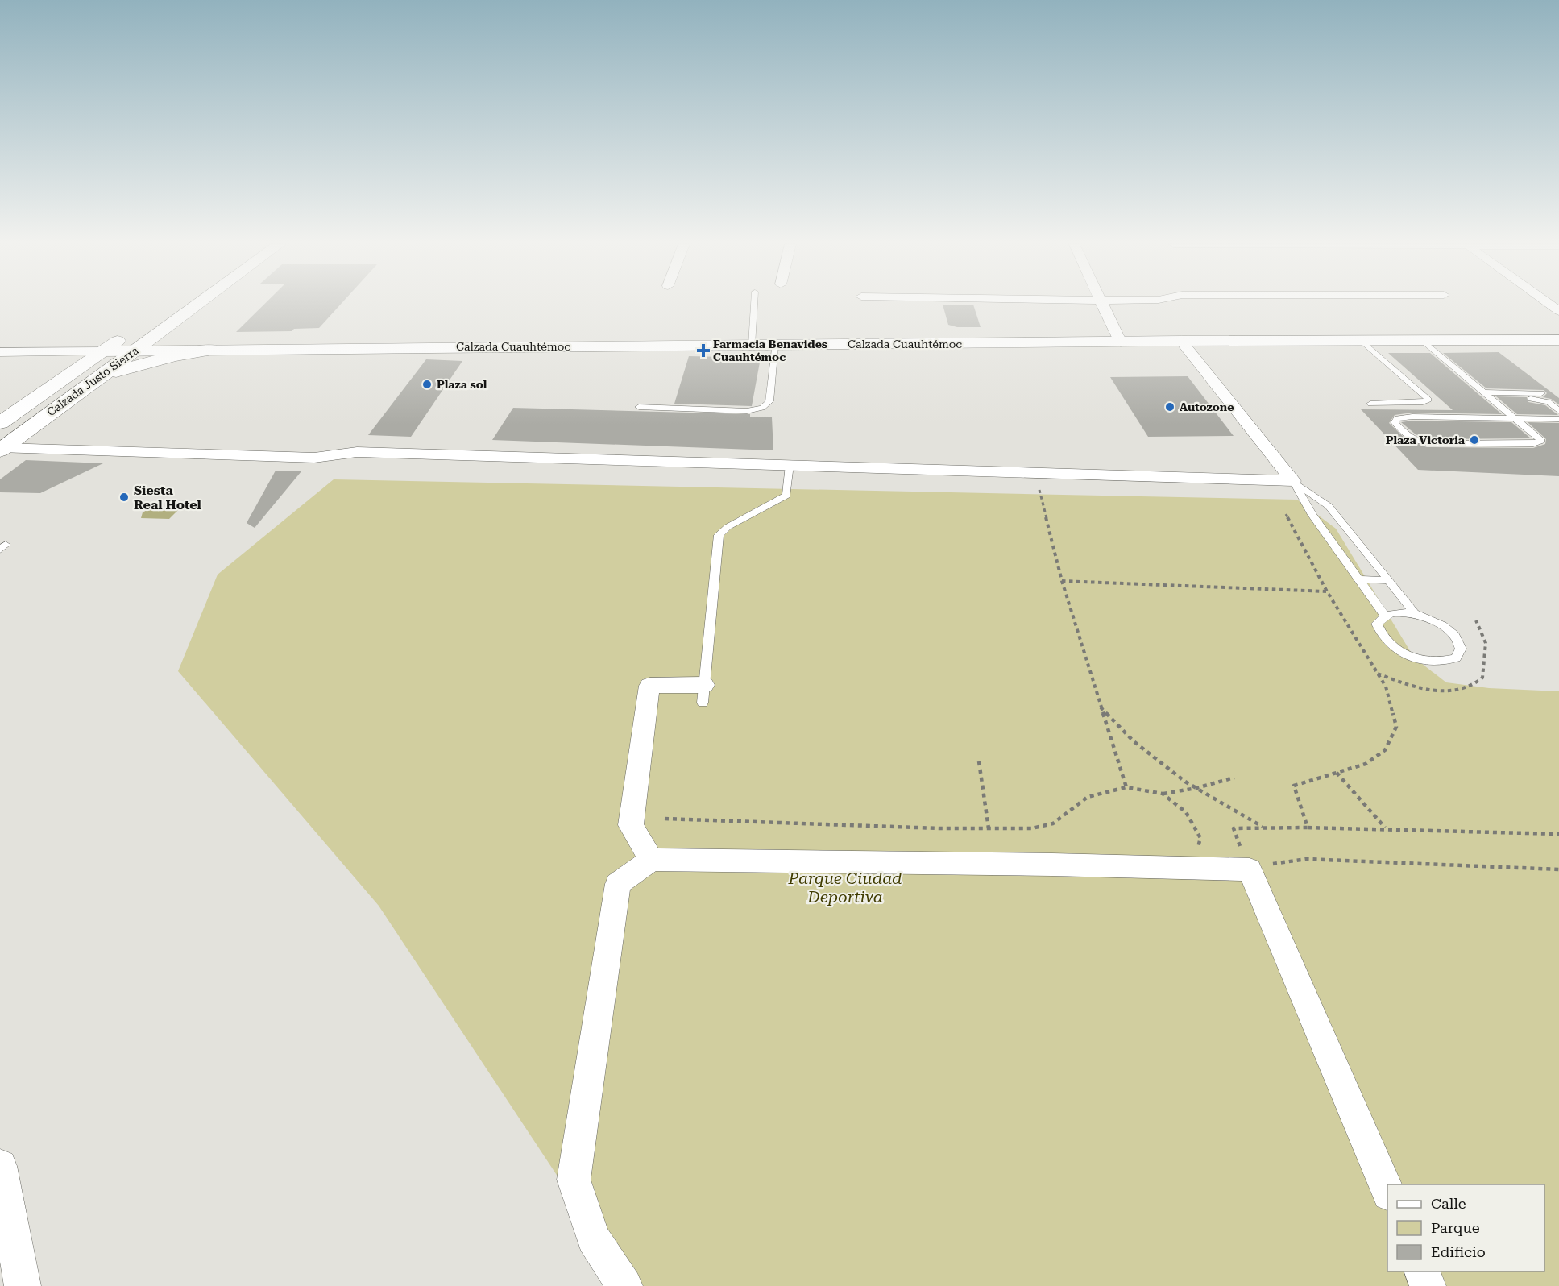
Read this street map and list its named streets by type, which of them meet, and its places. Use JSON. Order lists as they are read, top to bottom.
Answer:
{
  "streets": {
    "main road": ["Calzada Cuauhtémoc", "Calzada Justo Sierra"]
  },
  "crossings": [
    ["Calzada Cuauhtémoc", "Calzada Justo Sierra"]
  ],
  "parks": ["Parque Ciudad Deportiva"],
  "places": {
    "health": ["Farmacia Benavides Cuauhtémoc"],
    "other": [
      "Plaza sol",
      "Autozone",
      "Plaza Victoria",
      "Siesta Real Hotel"
    ]
  },
  "legend": ["Calle", "Parque", "Edificio"]
}
